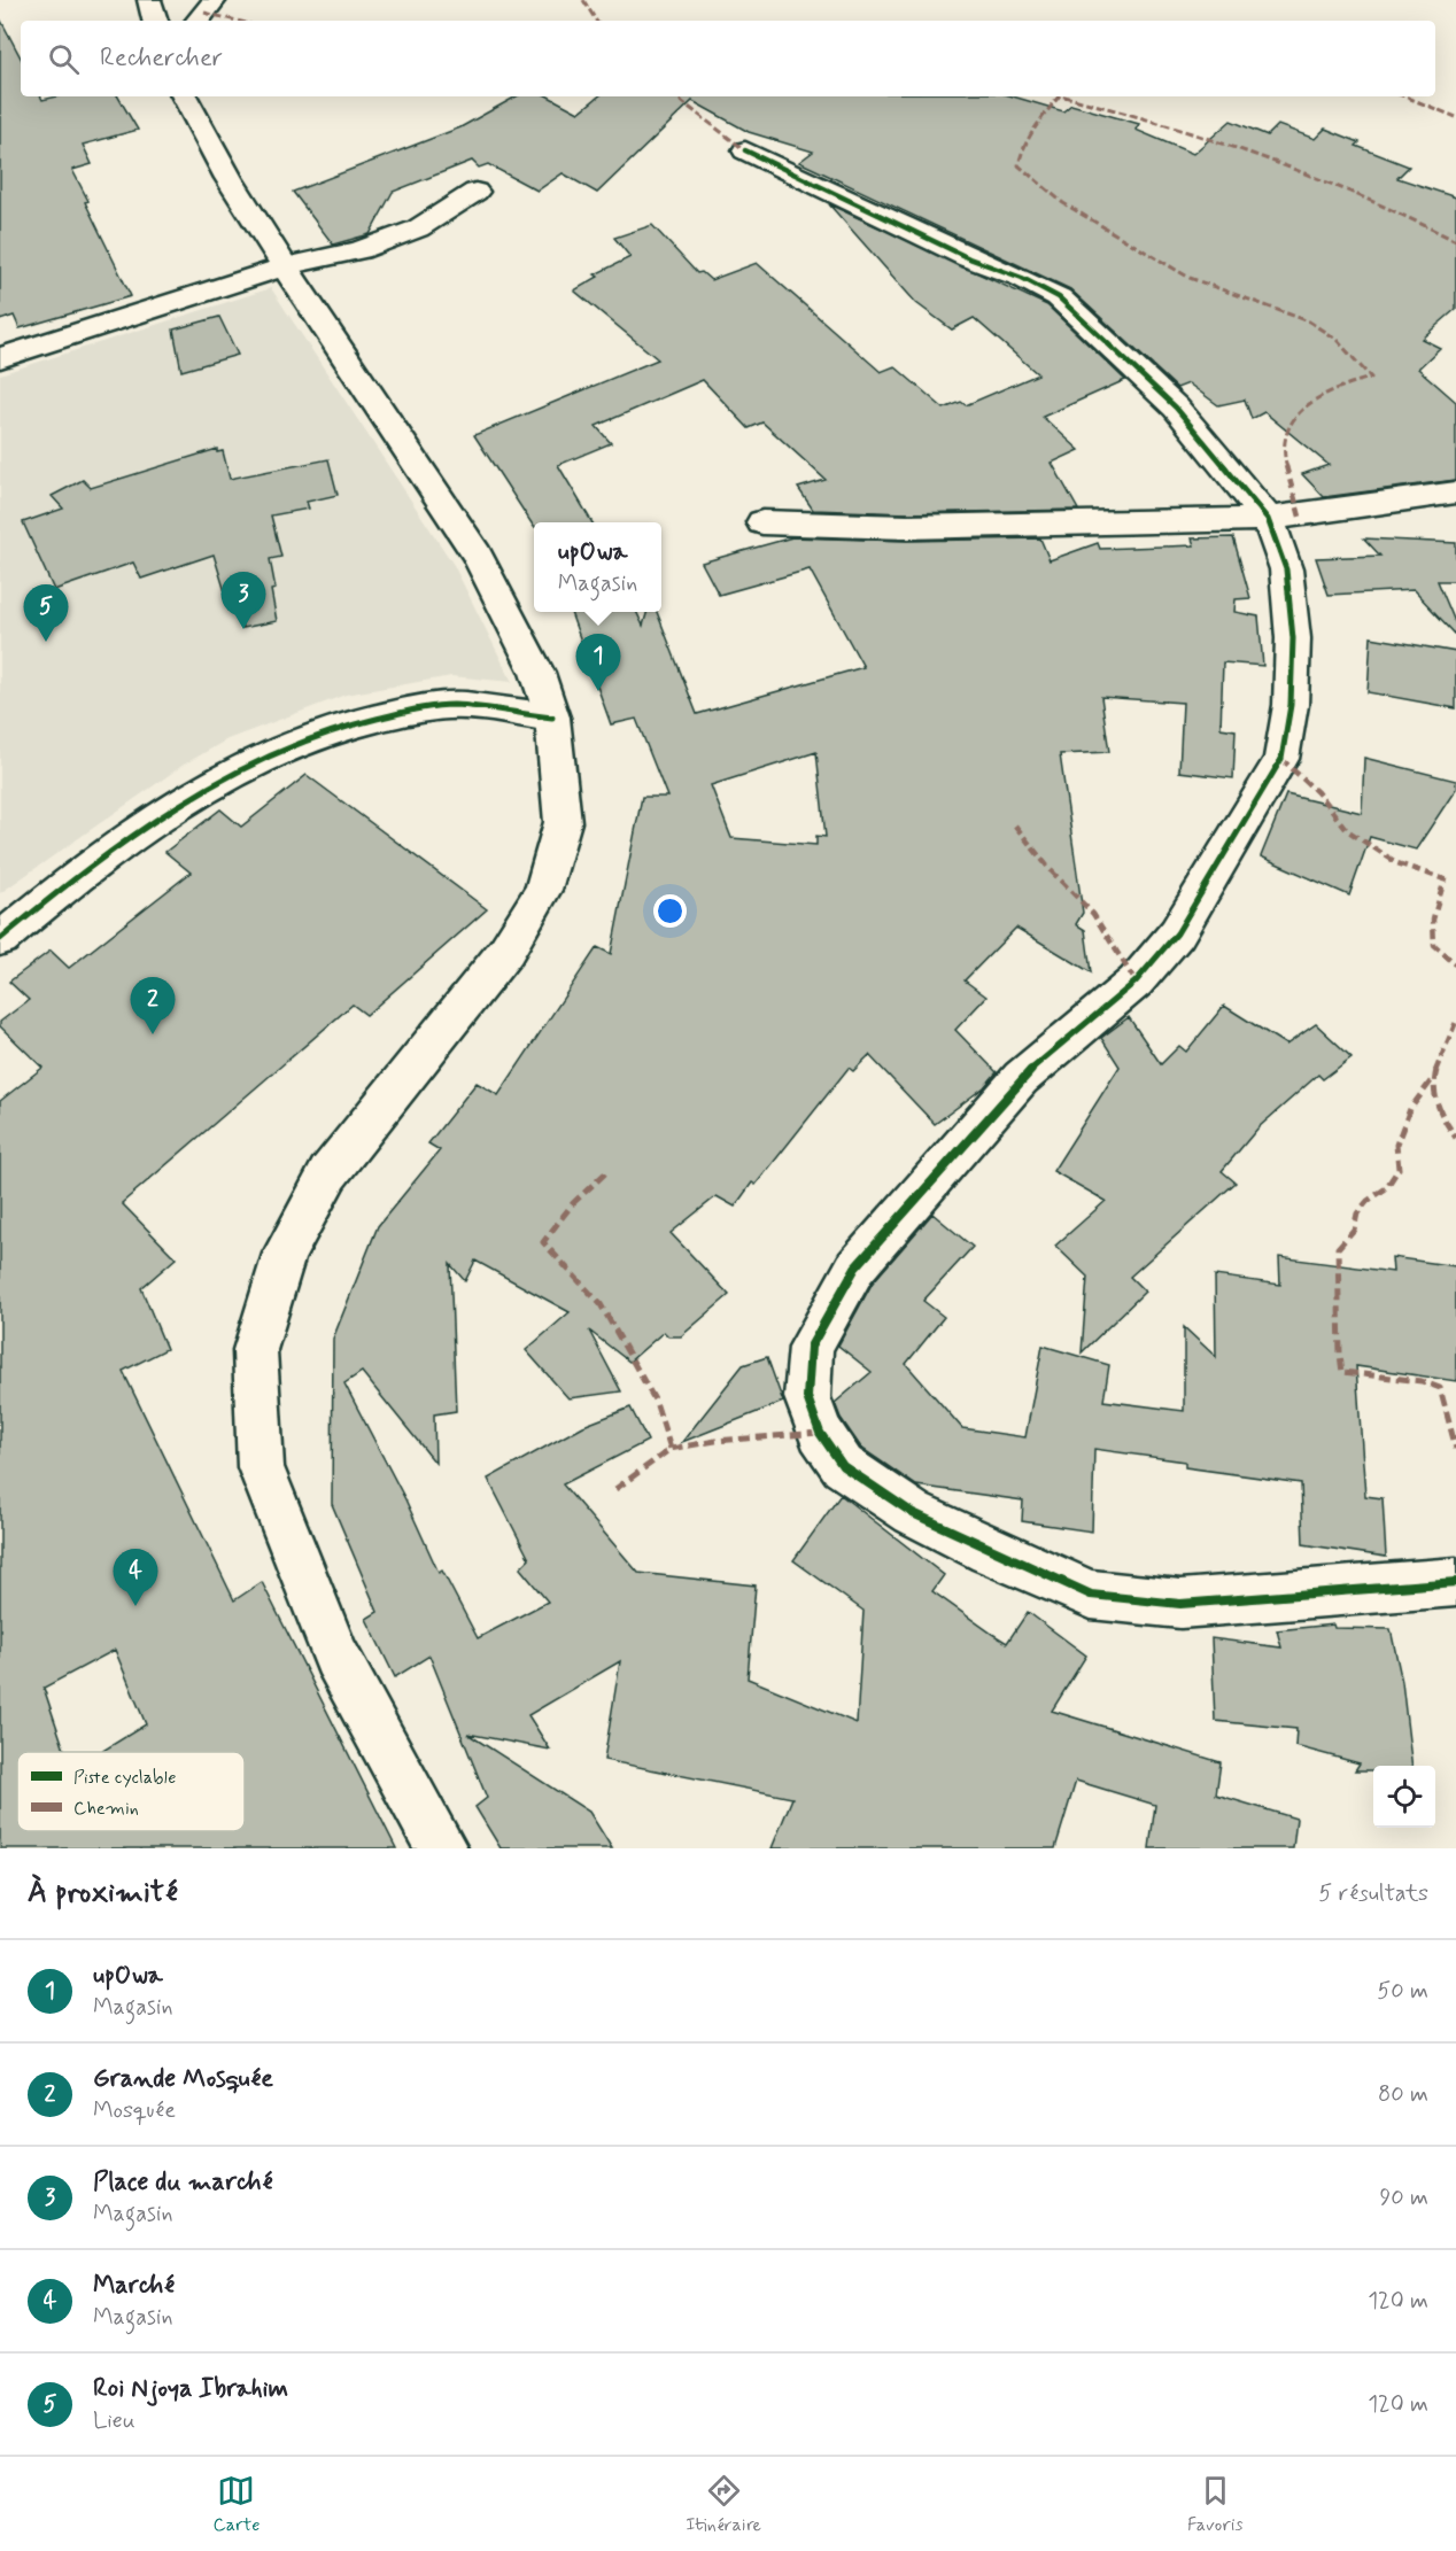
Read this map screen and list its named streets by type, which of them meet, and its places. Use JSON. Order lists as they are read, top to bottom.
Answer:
{
  "legend": ["Piste cyclable", "Chemin"],
  "page": {
    "search": "Rechercher",
    "popup": ["upOwa", "Magasin"],
    "pins": [
      "3",
      "5",
      "1",
      "2",
      "4"
    ],
    "heading": ["À proximité", "5 résultats"],
    "list": [
      {
        "mark": "1",
        "name": "upOwa",
        "note": "Magasin",
        "value": "50 m"
      },
      {
        "mark": "2",
        "name": "Grande Mosquée",
        "note": "Mosquée",
        "value": "80 m"
      },
      {
        "mark": "3",
        "name": "Place du marché",
        "note": "Magasin",
        "value": "90 m"
      },
      {
        "mark": "4",
        "name": "Marché",
        "note": "Magasin",
        "value": "120 m"
      },
      {
        "mark": "5",
        "name": "Roi Njoya Ibrahim",
        "note": "Lieu",
        "value": "120 m"
      }
    ],
    "nav": ["Carte", "Itinéraire", "Favoris"]
  }
}
